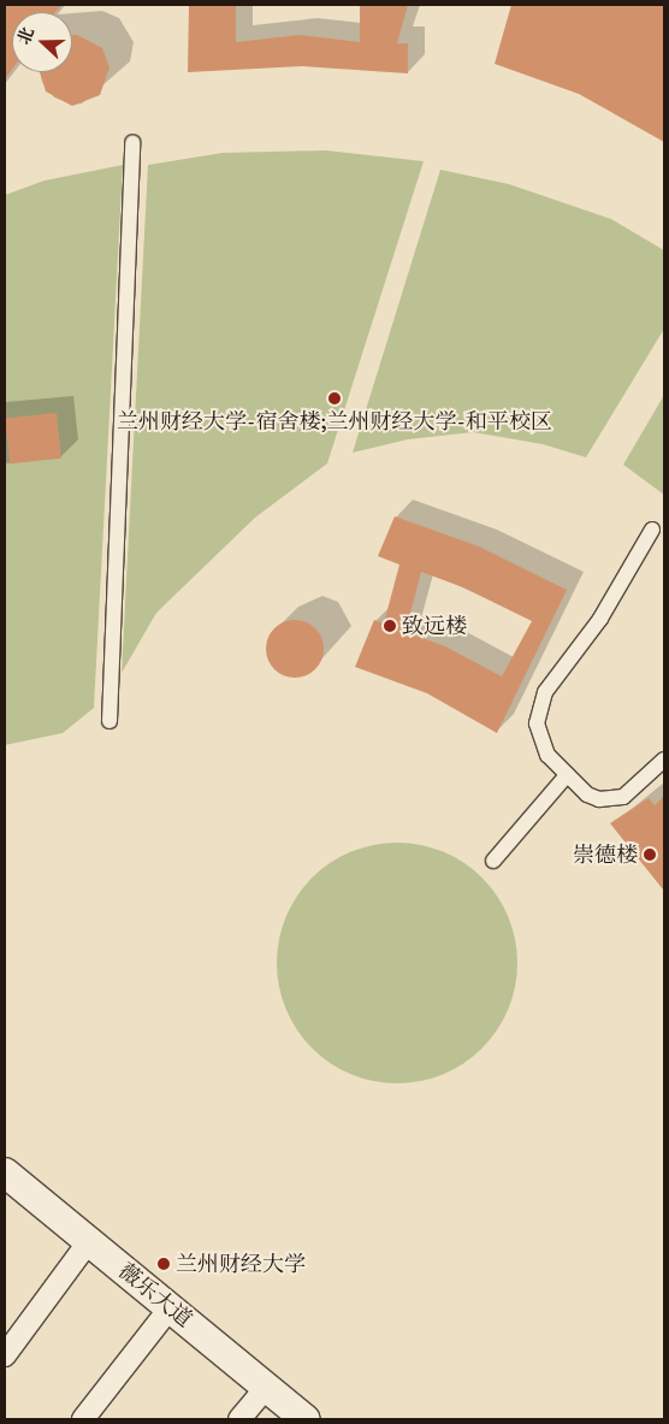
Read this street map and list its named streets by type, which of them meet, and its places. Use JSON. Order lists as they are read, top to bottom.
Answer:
{
  "streets": {
    "main road": ["薇乐大道"]
  },
  "places": [
    "兰州财经大学-宿舍楼;兰州财经大学-和平校区",
    "致远楼",
    "崇德楼",
    "兰州财经大学"
  ],
  "north": "left"
}
